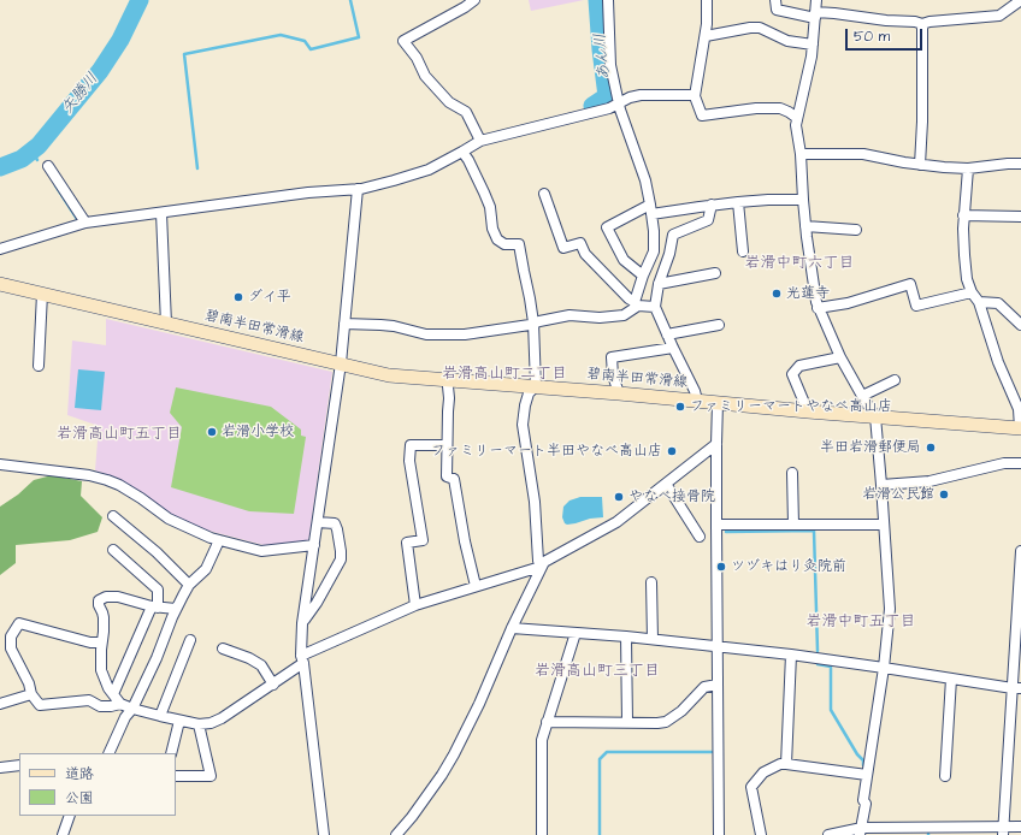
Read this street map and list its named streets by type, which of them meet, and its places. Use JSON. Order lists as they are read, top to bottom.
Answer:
{
  "streets": {
    "main road": ["碧南半田常滑線"]
  },
  "districts": [
    "岩滑中町六丁目",
    "岩滑高山町二丁目",
    "岩滑高山町五丁目",
    "岩滑中町五丁目",
    "岩滑高山町三丁目"
  ],
  "water": ["あん川", "矢勝川"],
  "places": [
    "光蓮寺",
    "ダイ平",
    "ファミリーマートやなべ高山店",
    "岩滑小学校",
    "半田岩滑郵便局",
    "ファミリーマート半田やなべ高山店",
    "岩滑公民館",
    "やなべ接骨院",
    "ツヅキはり灸院前"
  ],
  "legend": ["道路", "公園"],
  "scale_bar": "50 m"
}
